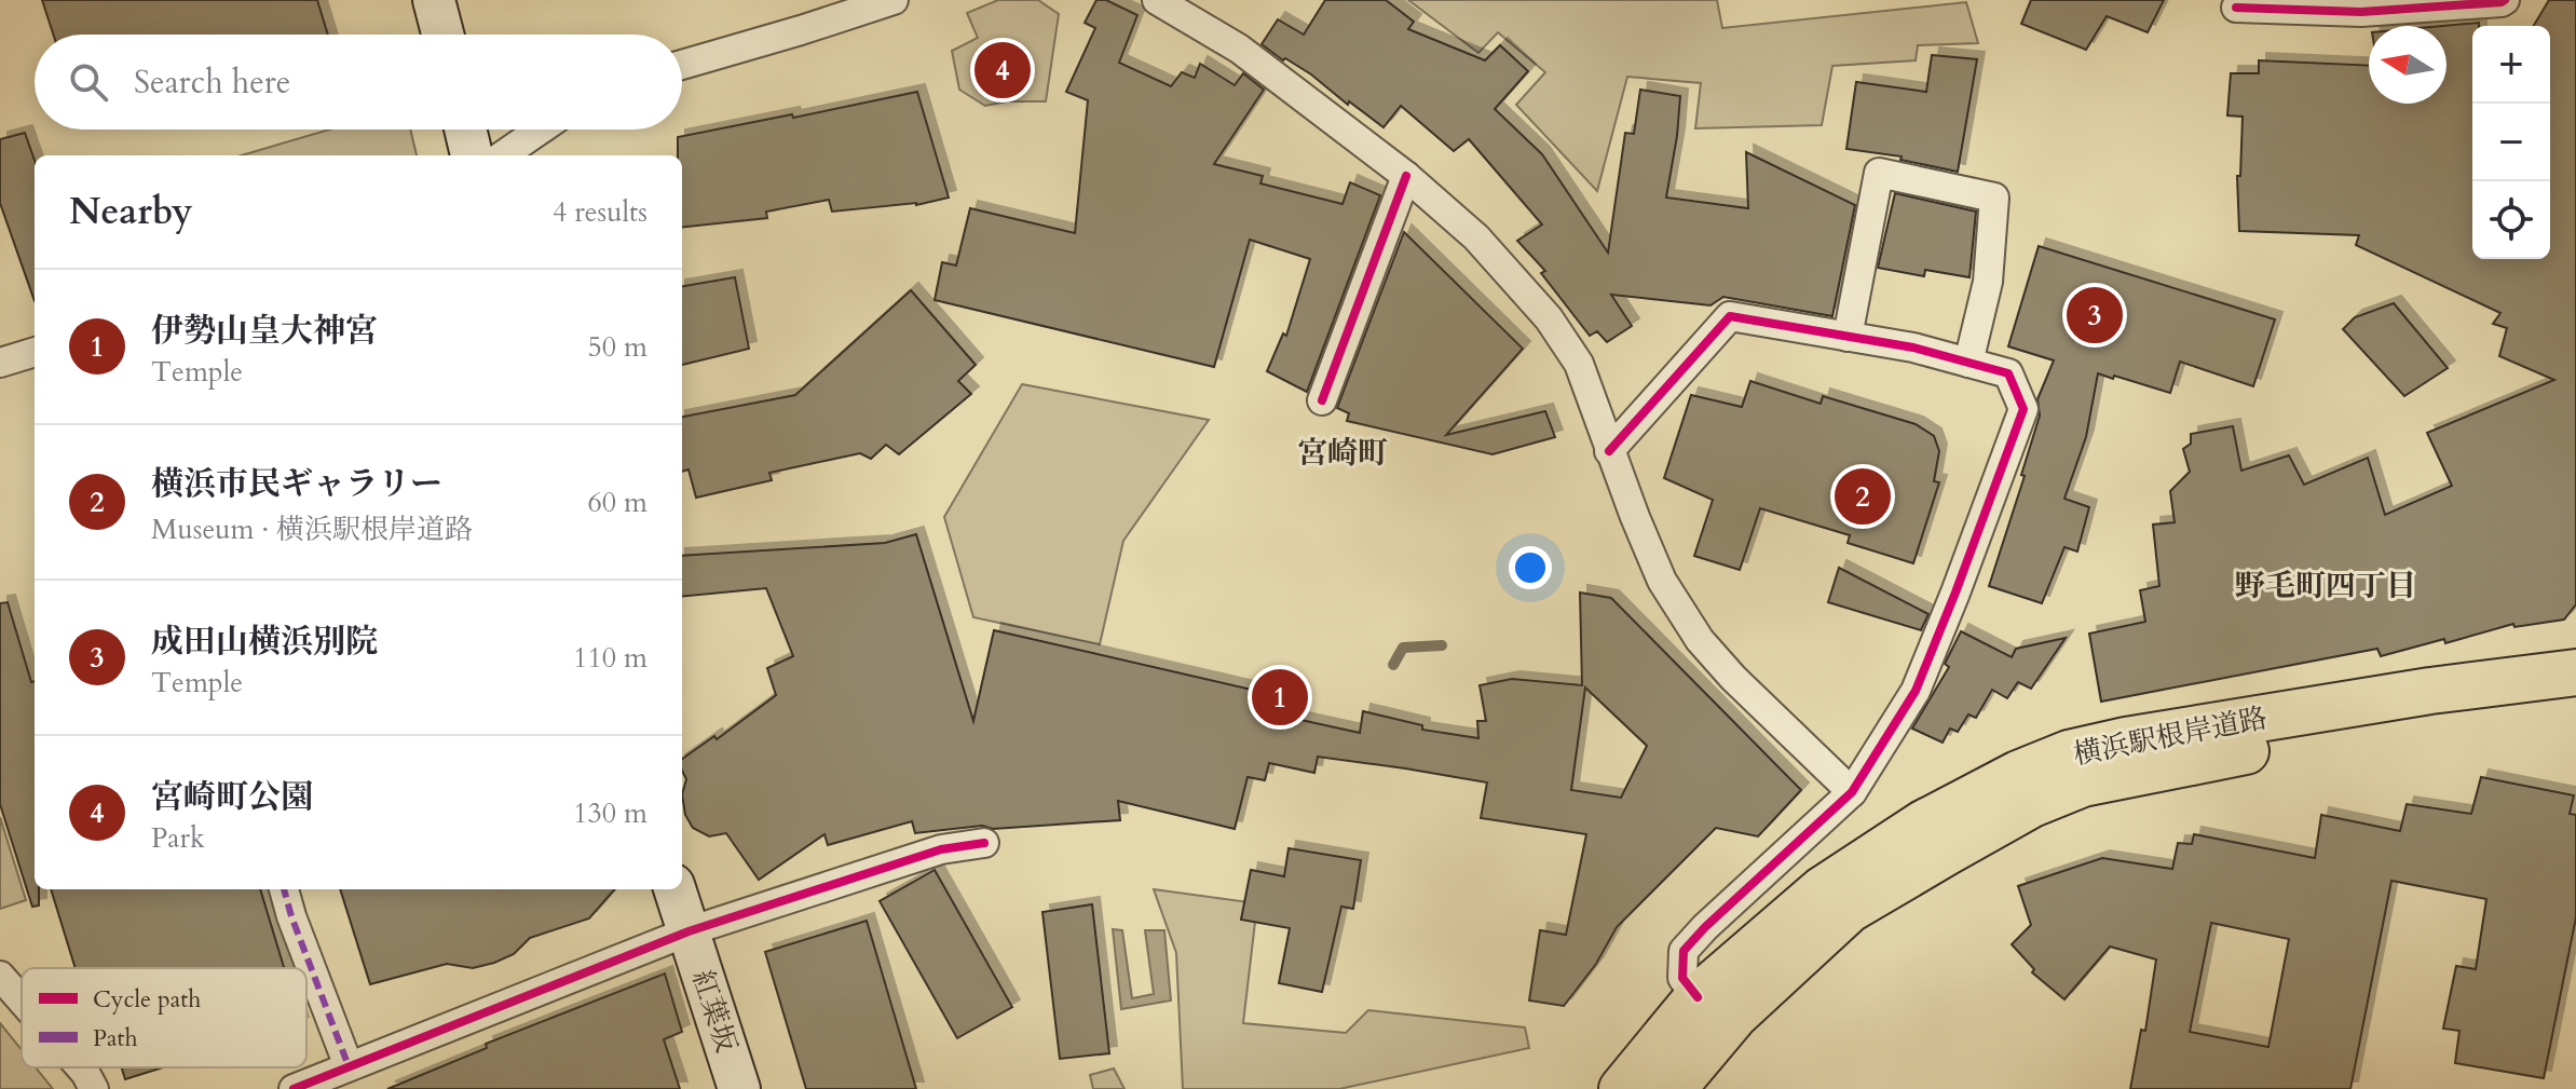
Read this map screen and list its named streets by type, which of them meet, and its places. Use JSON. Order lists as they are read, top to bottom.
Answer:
{
  "streets": {
    "main road": ["横浜駅根岸道路"],
    "street": ["紅葉坂"]
  },
  "districts": ["宮崎町", "野毛町四丁目"],
  "legend": ["Cycle path", "Path"],
  "north": "left",
  "page": {
    "map_buttons": ["+", "−"],
    "search": "Search here",
    "pins": [
      "4",
      "3",
      "2",
      "1"
    ],
    "heading": ["Nearby", "4 results"],
    "list": [
      {
        "mark": "1",
        "name": "伊勢山皇大神宮",
        "note": "Temple",
        "value": "50 m"
      },
      {
        "mark": "2",
        "name": "横浜市民ギャラリー",
        "note": "Museum · 横浜駅根岸道路",
        "value": "60 m"
      },
      {
        "mark": "3",
        "name": "成田山横浜別院",
        "note": "Temple",
        "value": "110 m"
      },
      {
        "mark": "4",
        "name": "宮崎町公園",
        "note": "Park",
        "value": "130 m"
      }
    ]
  }
}
